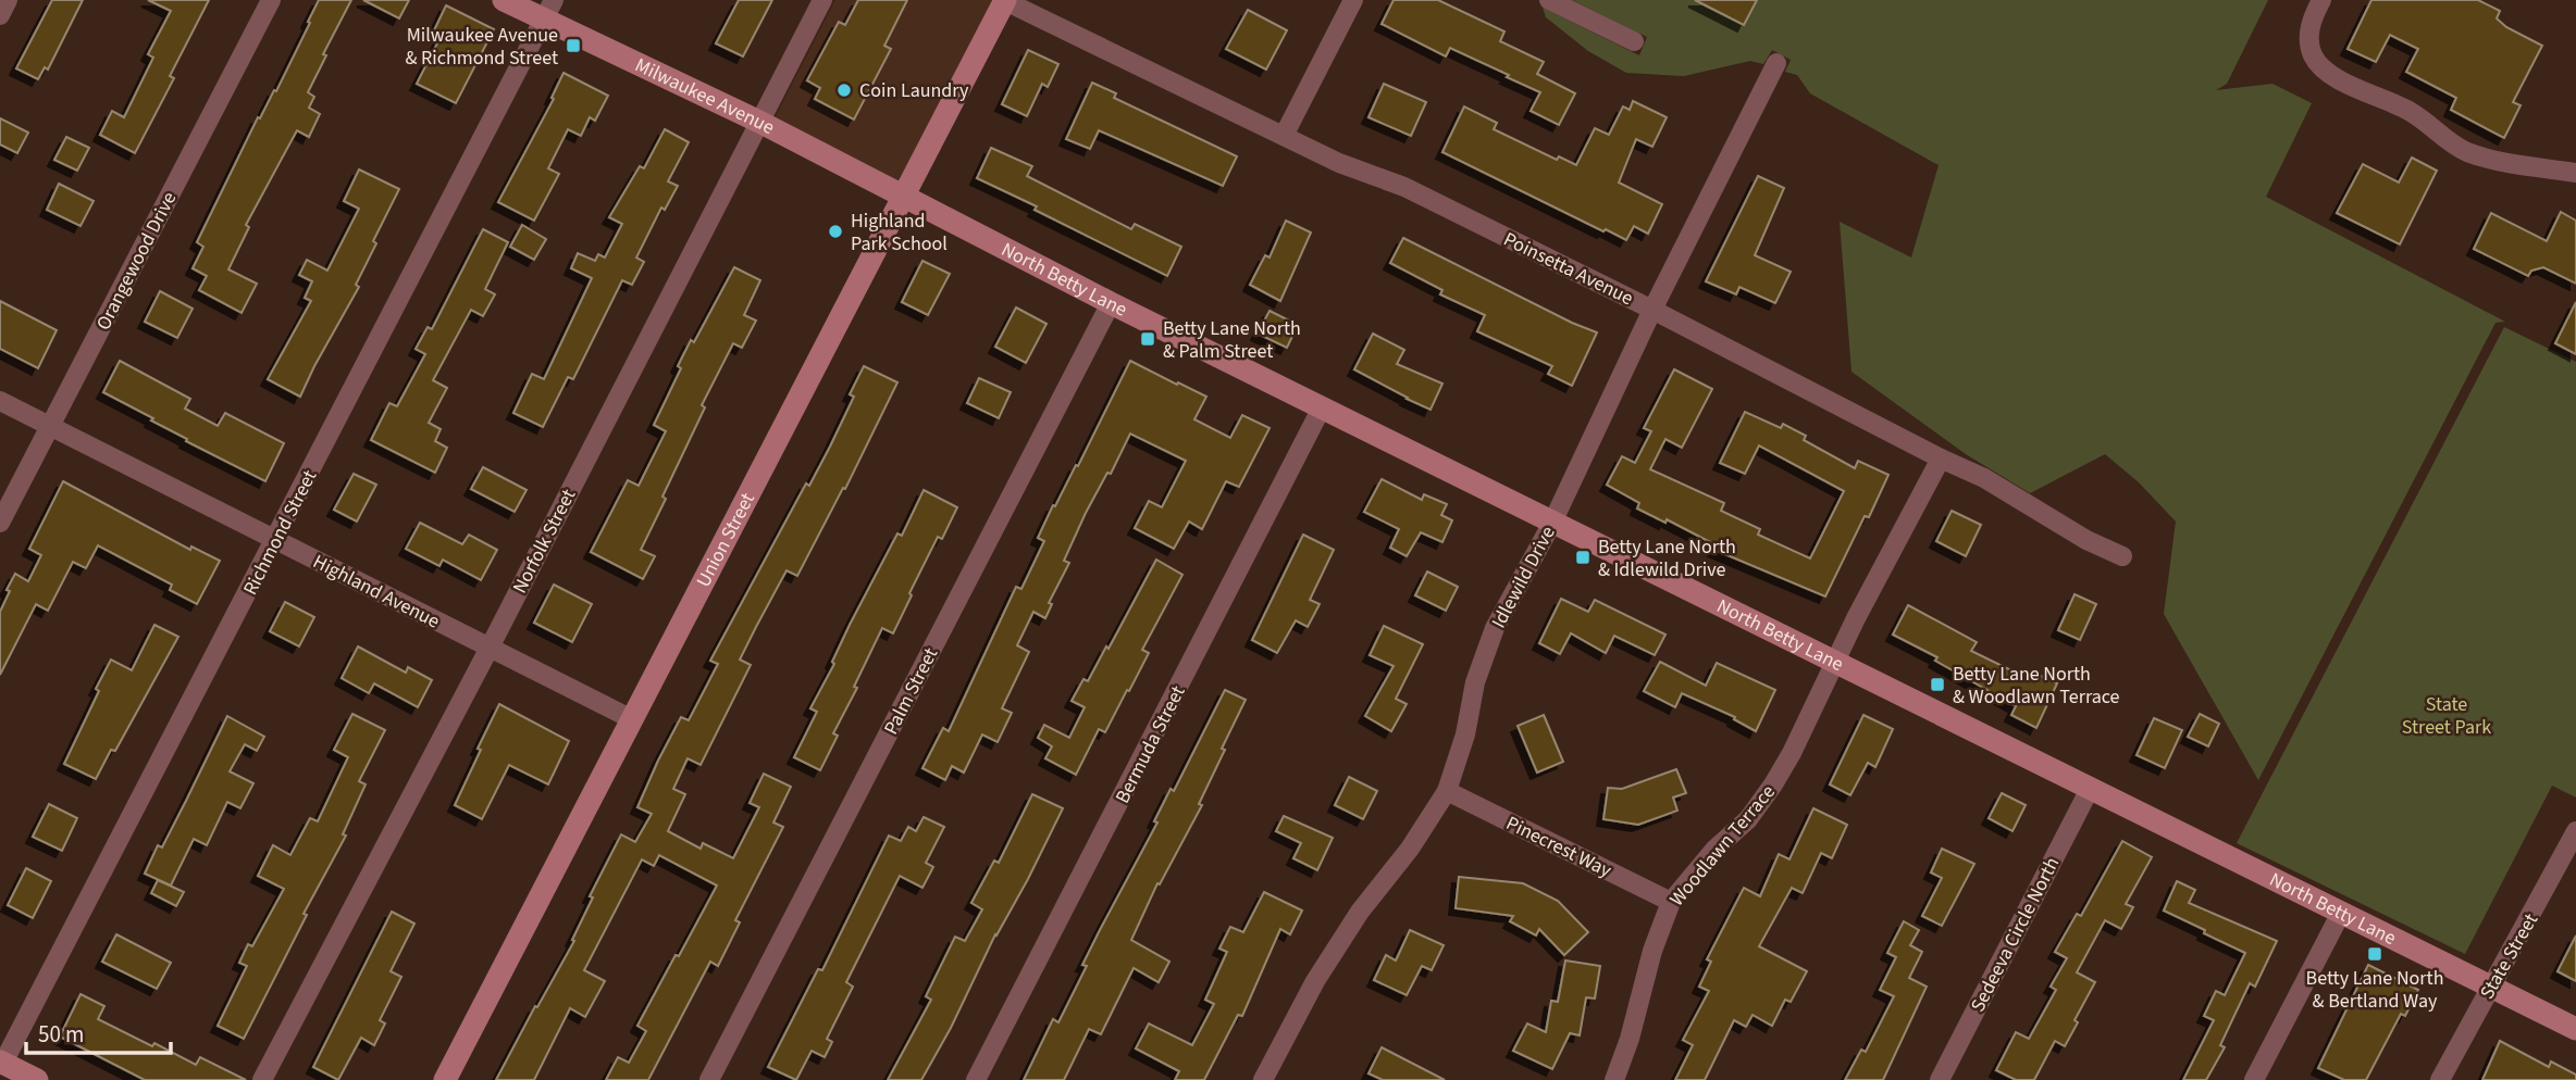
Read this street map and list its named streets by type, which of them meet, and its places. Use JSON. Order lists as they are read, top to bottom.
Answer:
{
  "streets": {
    "street": [
      "Milwaukee Avenue",
      "Orangewood Drive",
      "Poinsetta Avenue",
      "North Betty Lane",
      "Richmond Street",
      "Union Street",
      "Norfolk Street",
      "Idlewild Drive",
      "Highland Avenue",
      "Palm Street",
      "Bermuda Street",
      "Woodlawn Terrace",
      "Pinecrest Way",
      "Sedeeva Circle North",
      "State Street"
    ]
  },
  "crossings": [
    ["Milwaukee Avenue", "North Betty Lane"],
    ["Milwaukee Avenue", "Richmond Street"],
    ["Milwaukee Avenue", "Union Street"],
    ["Milwaukee Avenue", "Norfolk Street"],
    ["Orangewood Drive", "Highland Avenue"],
    ["Poinsetta Avenue", "Union Street"],
    ["Poinsetta Avenue", "Idlewild Drive"],
    ["Poinsetta Avenue", "Woodlawn Terrace"],
    ["North Betty Lane", "Union Street"],
    ["North Betty Lane", "Idlewild Drive"],
    ["North Betty Lane", "Palm Street"],
    ["North Betty Lane", "Bermuda Street"],
    ["North Betty Lane", "Woodlawn Terrace"],
    ["North Betty Lane", "Sedeeva Circle North"],
    ["North Betty Lane", "State Street"],
    ["Richmond Street", "Highland Avenue"],
    ["Union Street", "Highland Avenue"],
    ["Norfolk Street", "Highland Avenue"],
    ["Idlewild Drive", "Pinecrest Way"],
    ["Woodlawn Terrace", "Pinecrest Way"]
  ],
  "parks": ["State Street Park"],
  "places": {
    "transit": [
      "Milwaukee Avenue & Richmond Street",
      "Betty Lane North & Palm Street",
      "Betty Lane North & Idlewild Drive",
      "Betty Lane North & Woodlawn Terrace",
      "Betty Lane North & Bertland Way"
    ],
    "other": ["Coin Laundry", "Highland Park School"]
  },
  "scale_bar": "50 m"
}
